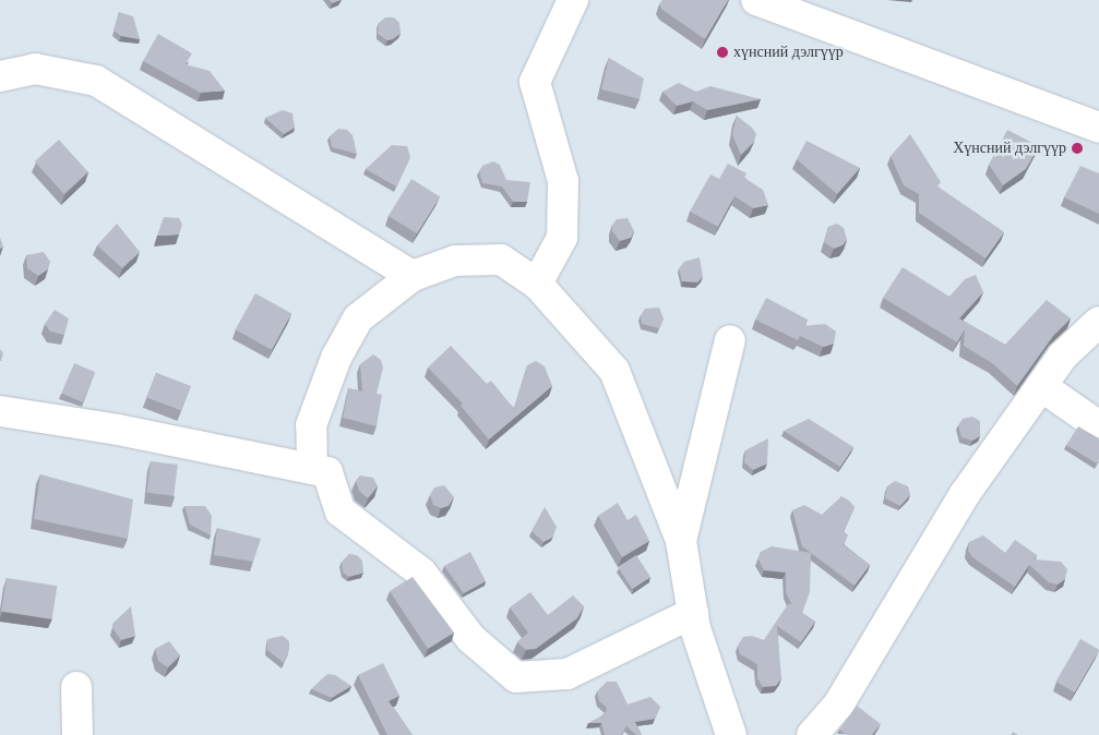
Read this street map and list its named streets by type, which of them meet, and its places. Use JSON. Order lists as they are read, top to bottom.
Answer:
{
  "places": ["хүнсний дэлгүүр", "Хүнсний дэлгүүр"]
}
